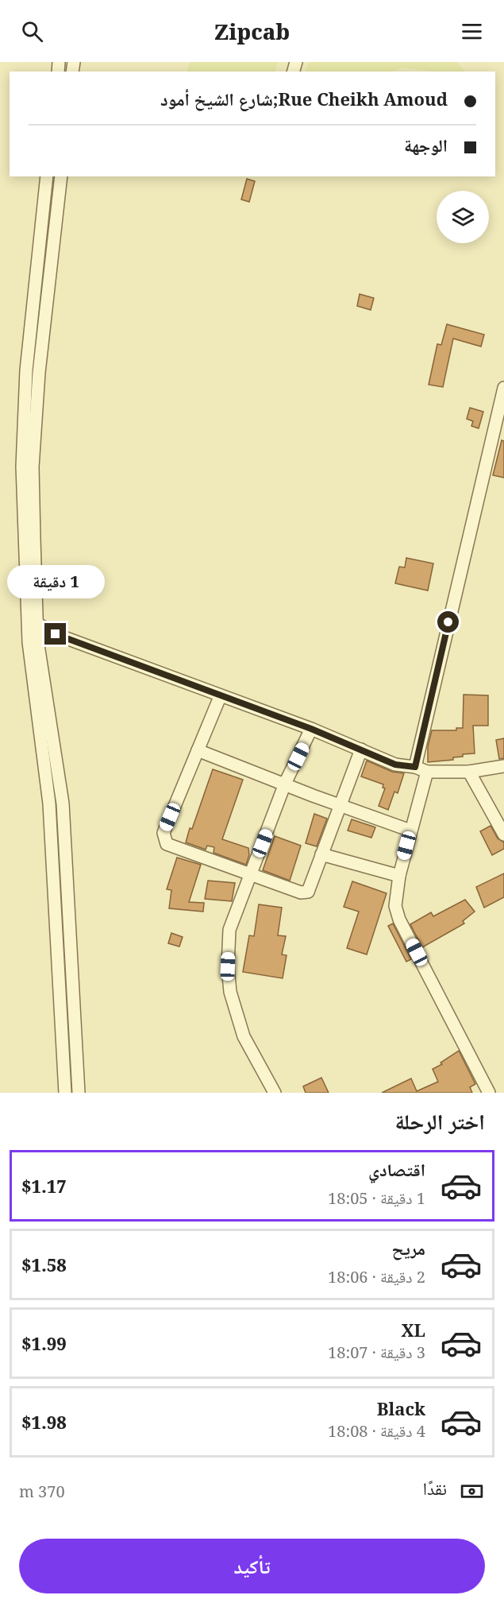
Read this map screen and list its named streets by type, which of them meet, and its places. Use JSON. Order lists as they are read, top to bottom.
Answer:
{
  "page": {
    "header": "Zipcab",
    "banner": ["Rue Cheikh Amoud;شارع الشيخ أمود", "الوجهة"],
    "bubble": "1 دقيقة",
    "heading": "اختر الرحلة",
    "list": [
      {
        "name": "اقتصادي",
        "note": "1 دقيقة · 18:05",
        "value": "$1.17"
      },
      {
        "name": "مريح",
        "note": "2 دقيقة · 18:06",
        "value": "$1.58"
      },
      {
        "name": "XL",
        "note": "3 دقيقة · 18:07",
        "value": "$1.99"
      },
      {
        "name": "Black",
        "note": "4 دقيقة · 18:08",
        "value": "$1.98"
      }
    ],
    "pay": ["نقدًا", "370 m"],
    "buttons": "تأكيد"
  }
}
